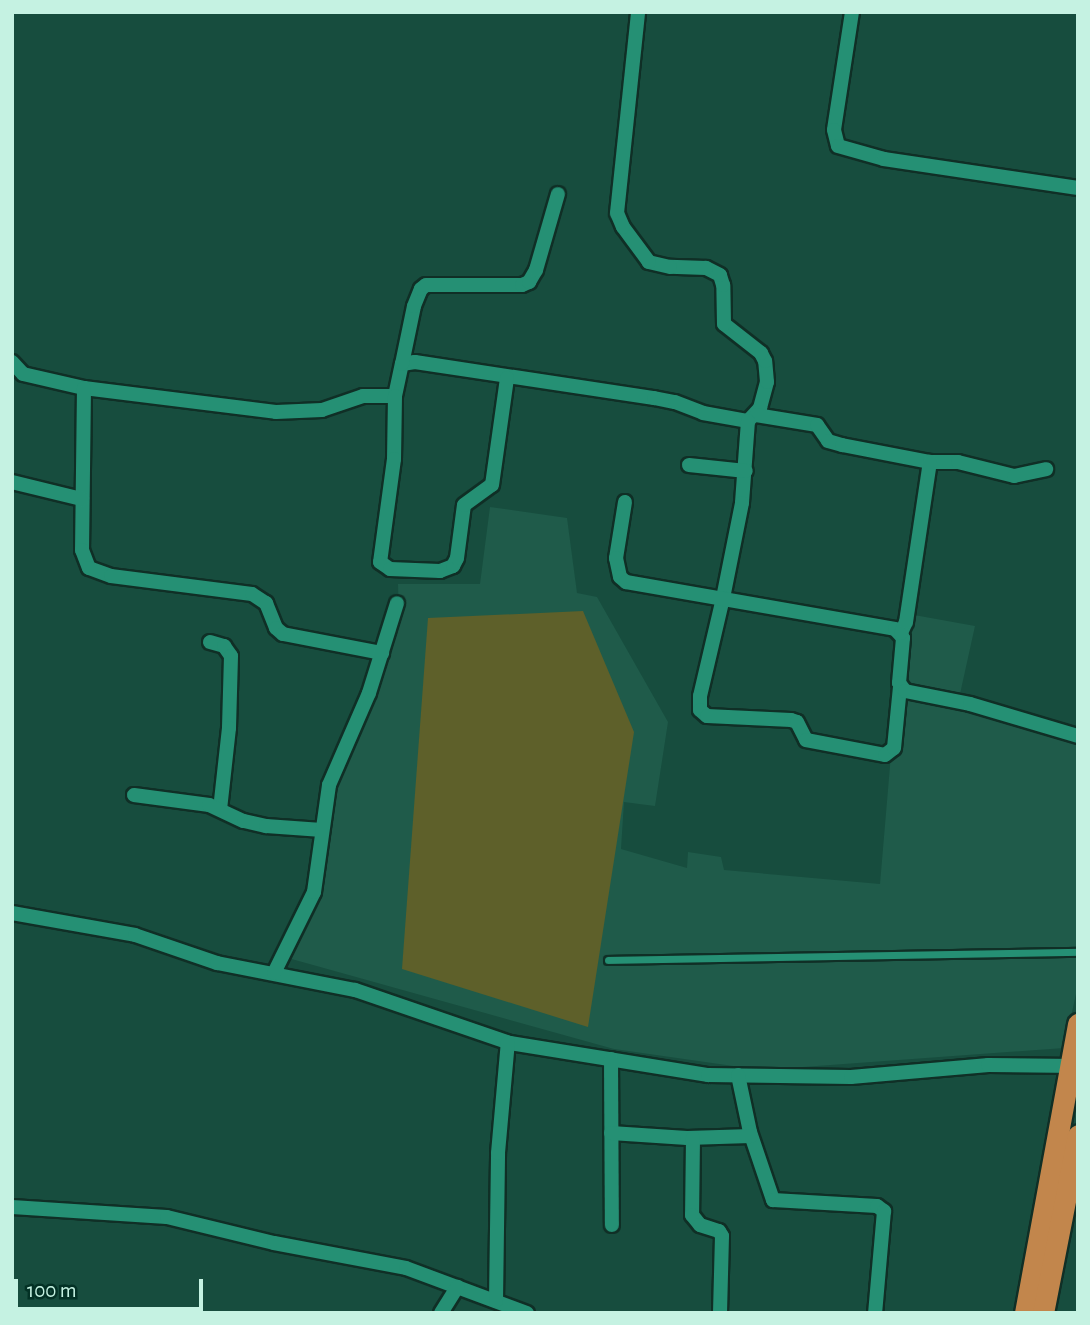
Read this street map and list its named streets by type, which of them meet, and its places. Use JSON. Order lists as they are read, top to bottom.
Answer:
{
  "scale_bar": "100 m"
}
